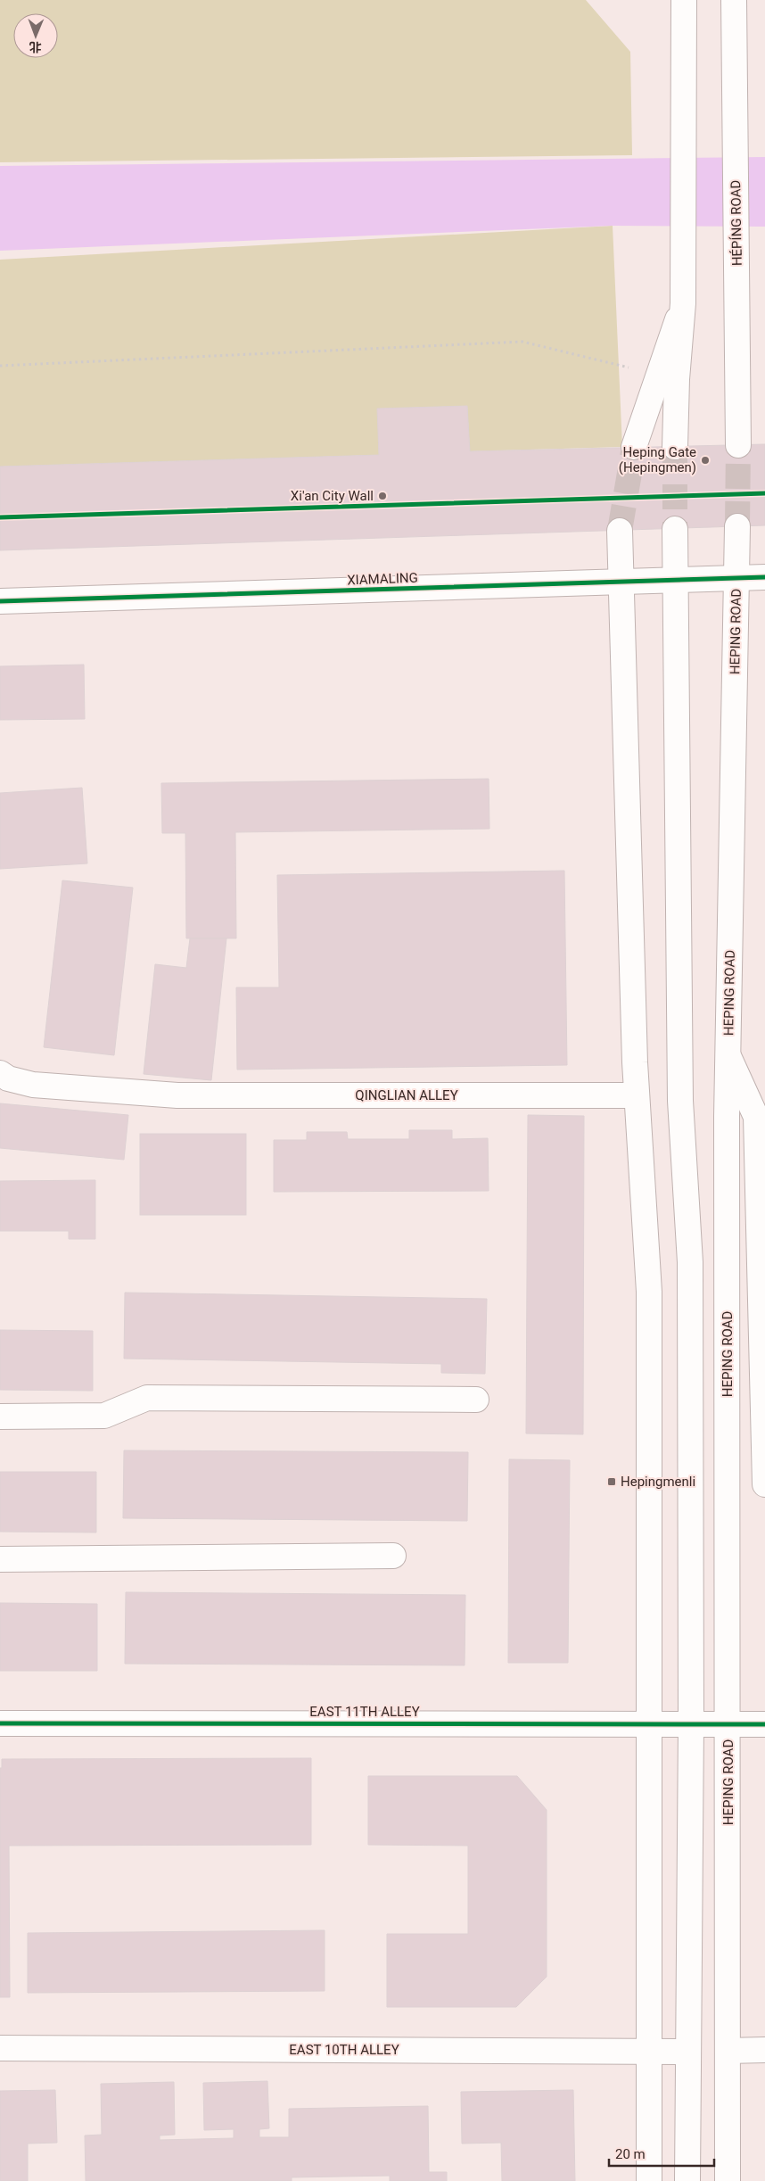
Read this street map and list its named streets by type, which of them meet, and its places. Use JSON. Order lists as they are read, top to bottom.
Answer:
{
  "streets": {
    "main road": [
      "HÉPÍNG ROAD",
      "XIAMALING",
      "HEPING ROAD",
      "QINGLIAN ALLEY",
      "EAST 11TH ALLEY",
      "EAST 10TH ALLEY"
    ]
  },
  "crossings": [
    ["XIAMALING", "HEPING ROAD"],
    ["HEPING ROAD", "EAST 11TH ALLEY"]
  ],
  "places": {
    "other": ["Heping Gate (Hepingmen)", "Xi'an City Wall"],
    "transit": ["Hepingmenli"]
  },
  "scale_bar": "20 m",
  "north": "bottom"
}
